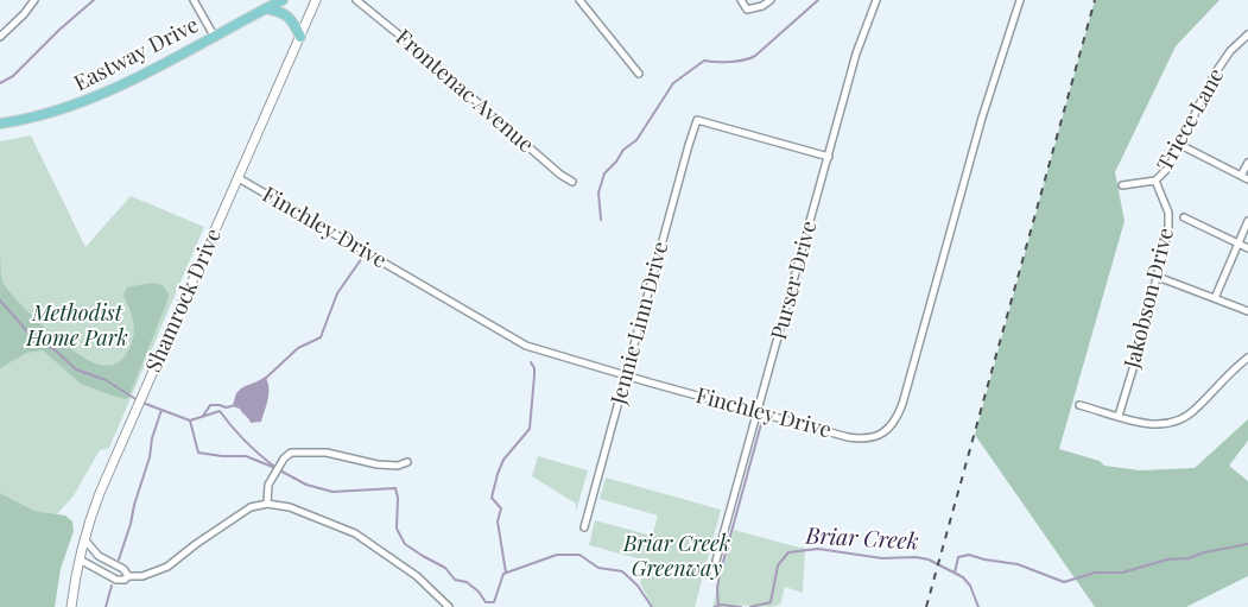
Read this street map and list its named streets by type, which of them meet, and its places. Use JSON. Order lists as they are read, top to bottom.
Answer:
{
  "streets": {
    "main road": ["Eastway Drive"],
    "street": [
      "Frontenac Avenue",
      "Triece Lane",
      "Finchley Drive",
      "Purser Drive",
      "Jakobson Drive",
      "Shamrock Drive",
      "Jennie Linn Drive"
    ]
  },
  "crossings": [
    ["Triece Lane", "Jakobson Drive"],
    ["Finchley Drive", "Purser Drive"],
    ["Finchley Drive", "Shamrock Drive"],
    ["Finchley Drive", "Jennie Linn Drive"],
    ["Purser Drive", "Jennie Linn Drive"]
  ],
  "water": ["Briar Creek"],
  "parks": ["Methodist Home Park", "Briar Creek Greenway"]
}
